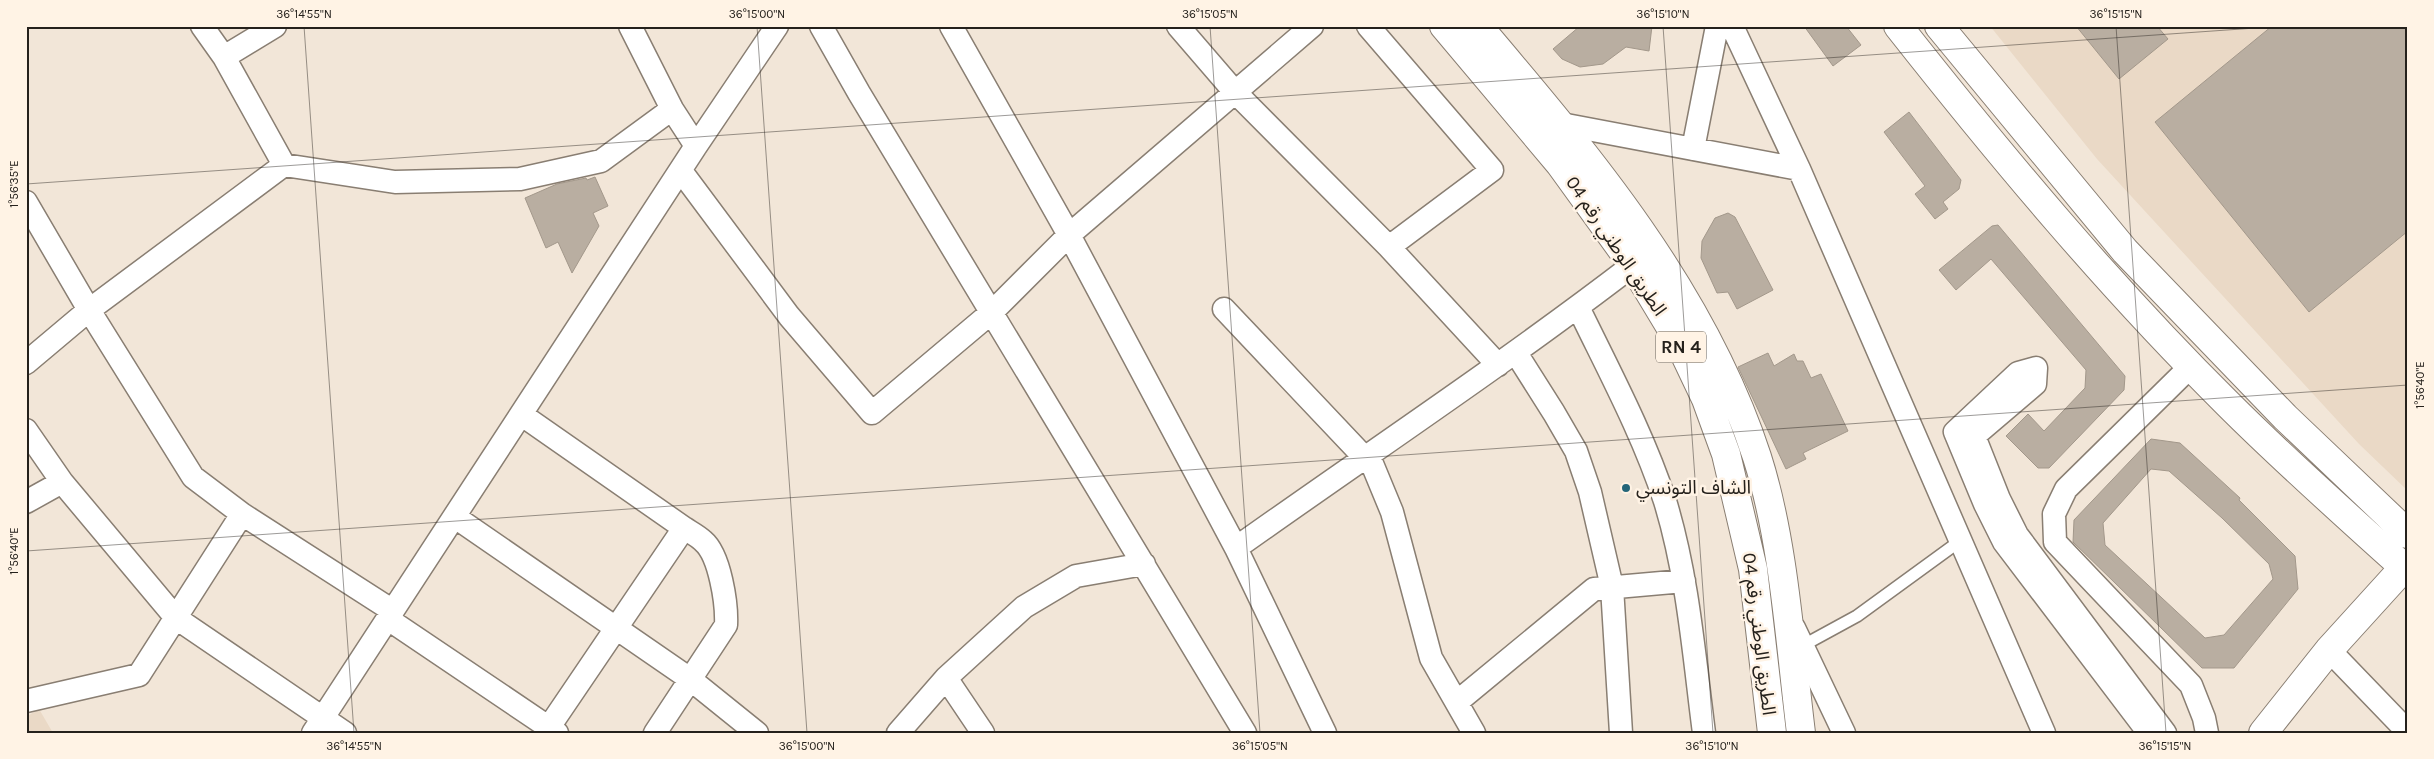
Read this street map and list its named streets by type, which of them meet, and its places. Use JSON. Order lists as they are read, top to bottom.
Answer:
{
  "streets": {
    "main road": ["الطريق الوطني رقم 04", "RN 4"]
  },
  "places": ["الشاف التونسي"],
  "coordinates": [
    "36°14'55\"N",
    "36°15'00\"N",
    "36°15'05\"N",
    "36°15'10\"N",
    "36°15'15\"N",
    "1°56'35\"E",
    "1°56'40\"E"
  ]
}
